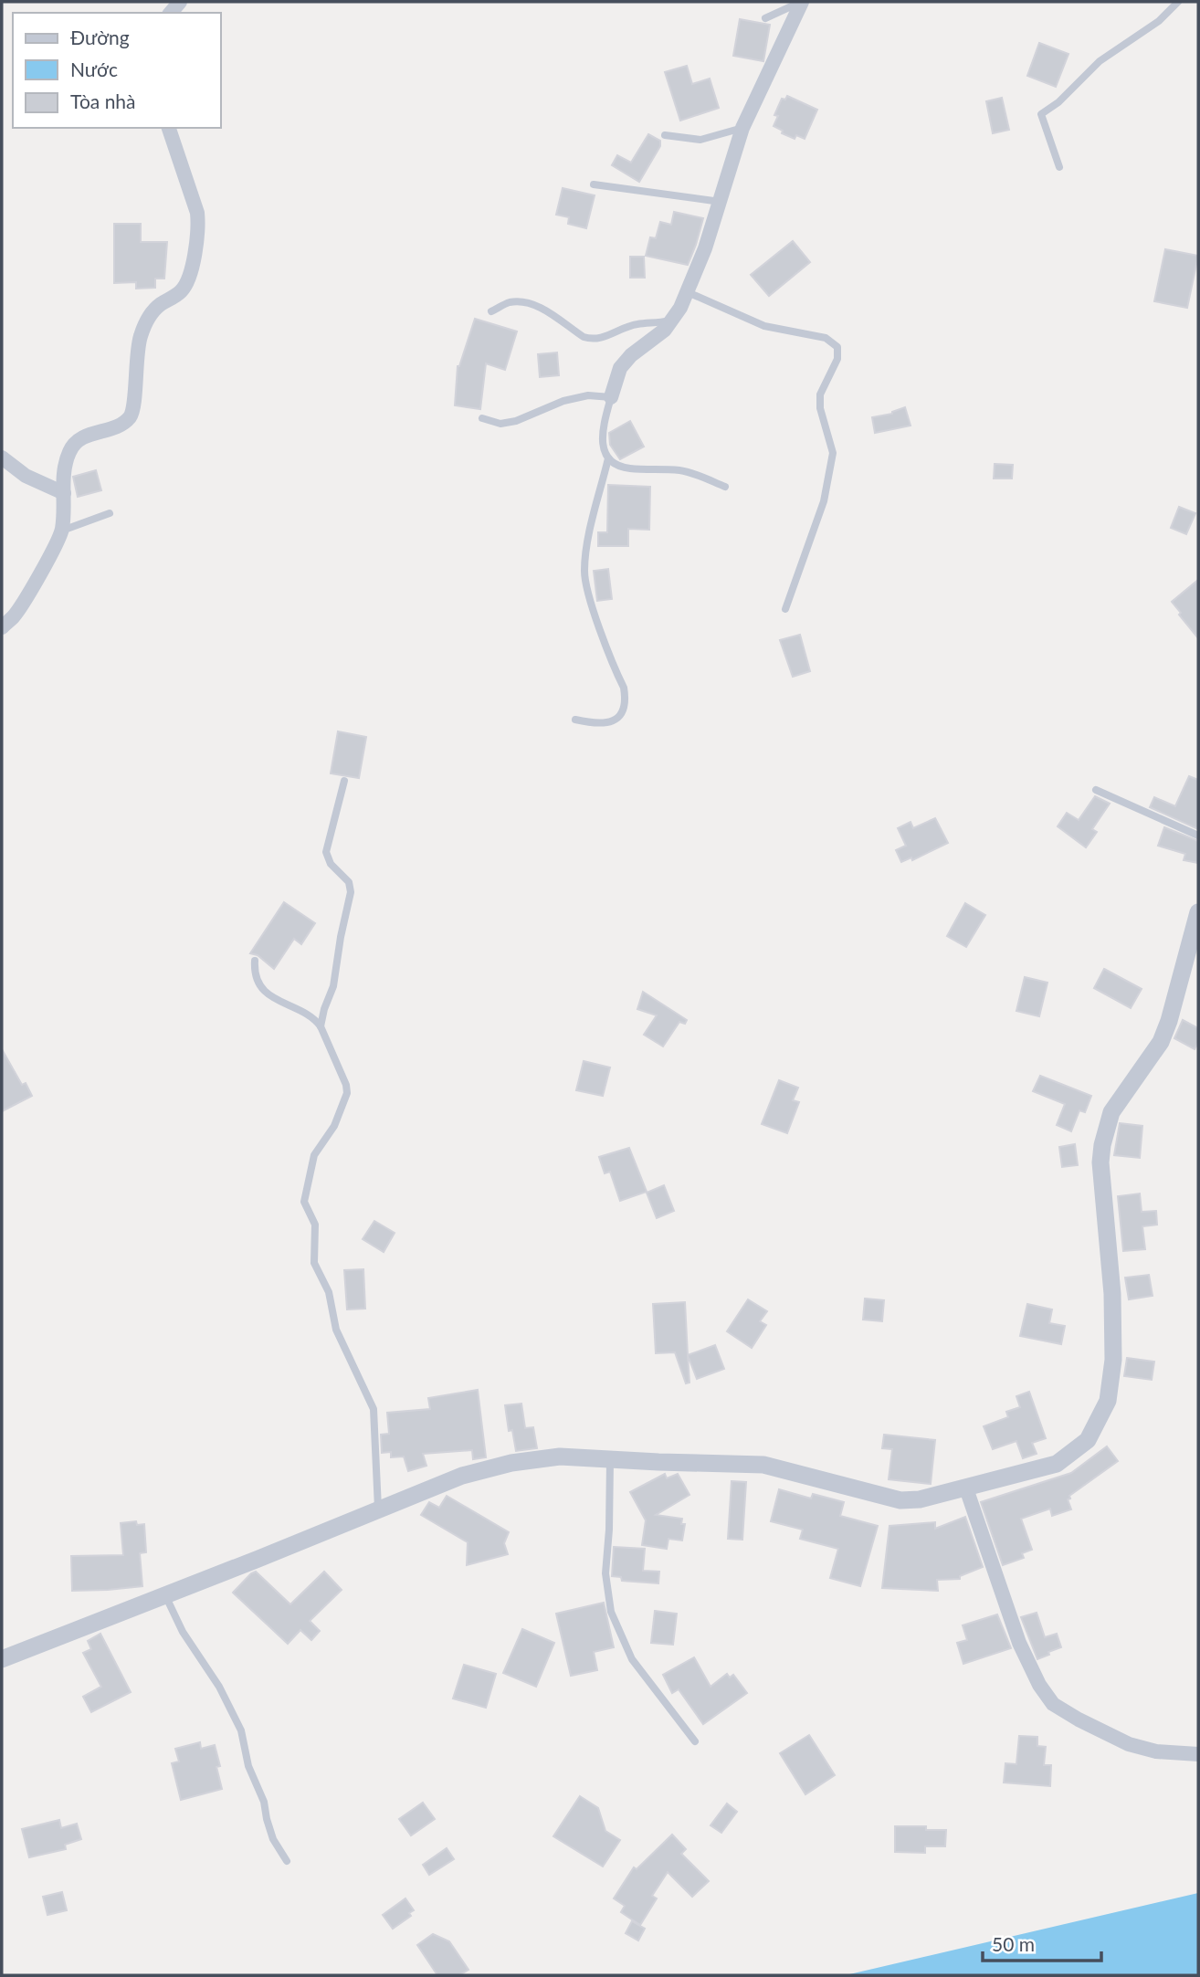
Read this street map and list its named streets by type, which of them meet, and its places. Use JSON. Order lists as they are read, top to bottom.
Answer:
{
  "legend": ["Đường", "Nước", "Tòa nhà"],
  "scale_bar": "50 m"
}
